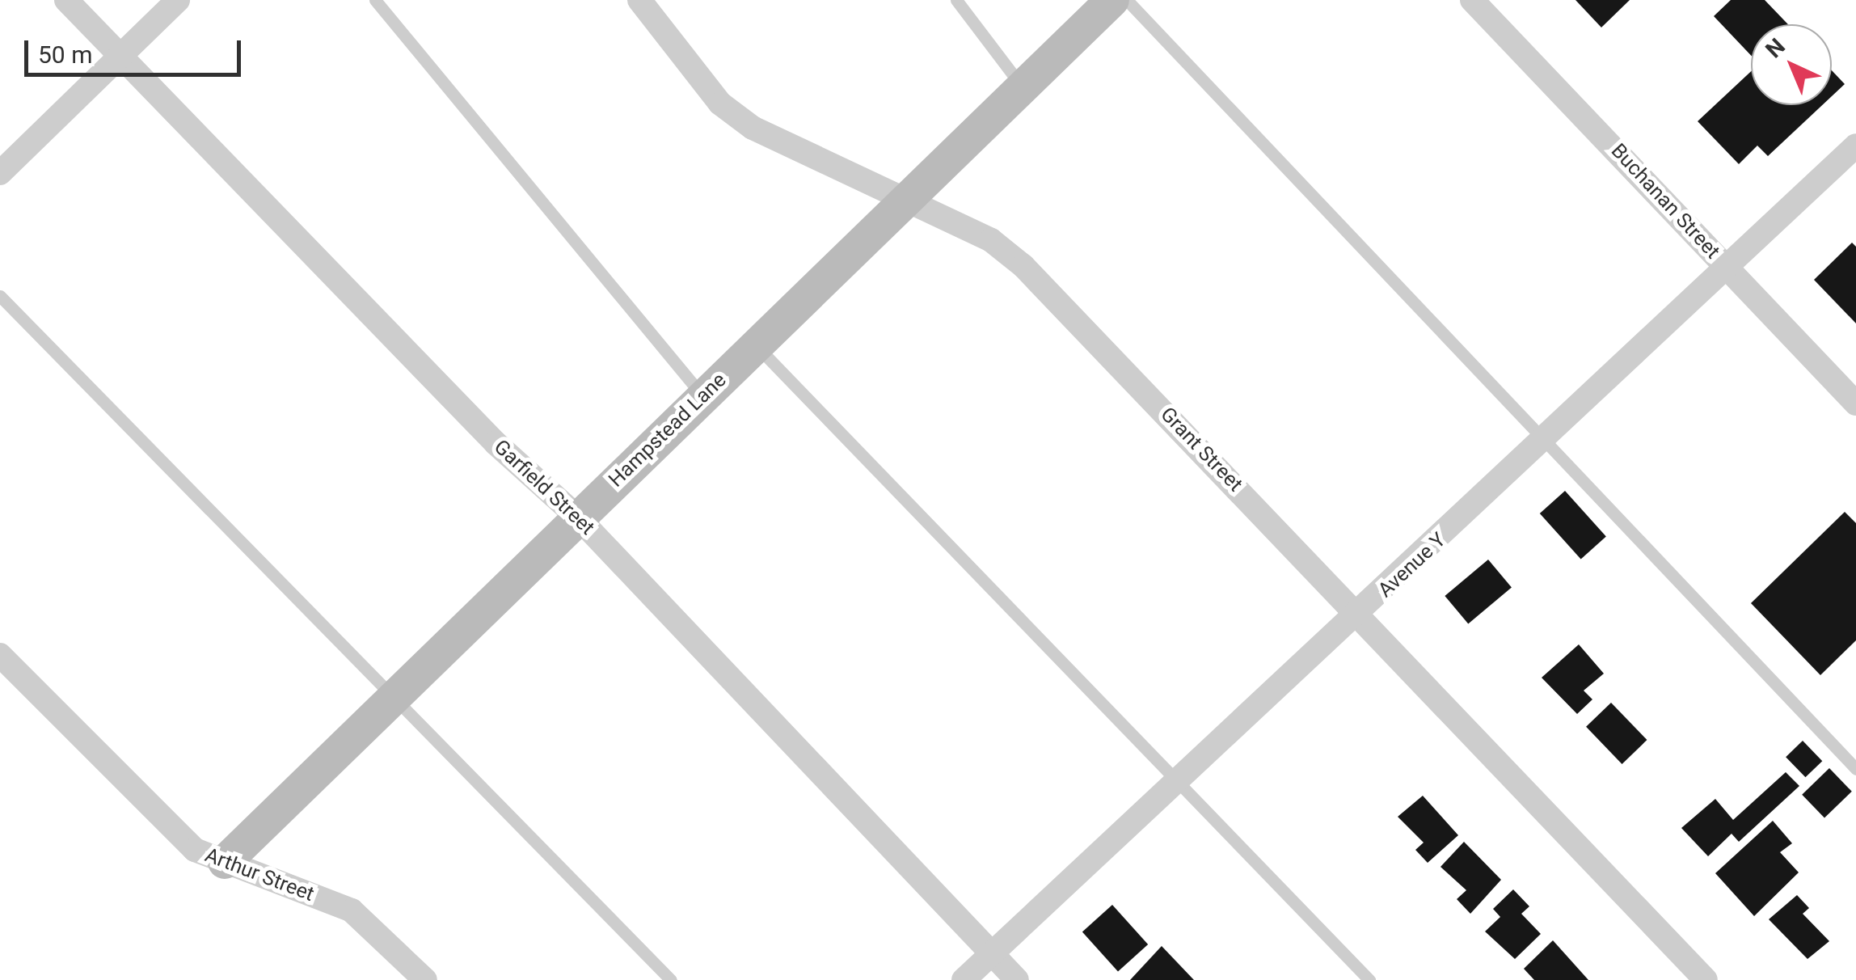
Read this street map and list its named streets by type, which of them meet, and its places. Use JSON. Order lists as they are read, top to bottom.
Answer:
{
  "streets": {
    "street": [
      "Buchanan Street",
      "Hampstead Lane",
      "Grant Street",
      "Garfield Street",
      "Avenue Y",
      "Arthur Street"
    ]
  },
  "crossings": [
    ["Buchanan Street", "Avenue Y"],
    ["Hampstead Lane", "Grant Street"],
    ["Hampstead Lane", "Garfield Street"],
    ["Hampstead Lane", "Arthur Street"],
    ["Grant Street", "Avenue Y"],
    ["Garfield Street", "Avenue Y"]
  ],
  "scale_bar": "50 m",
  "north": "top left"
}
